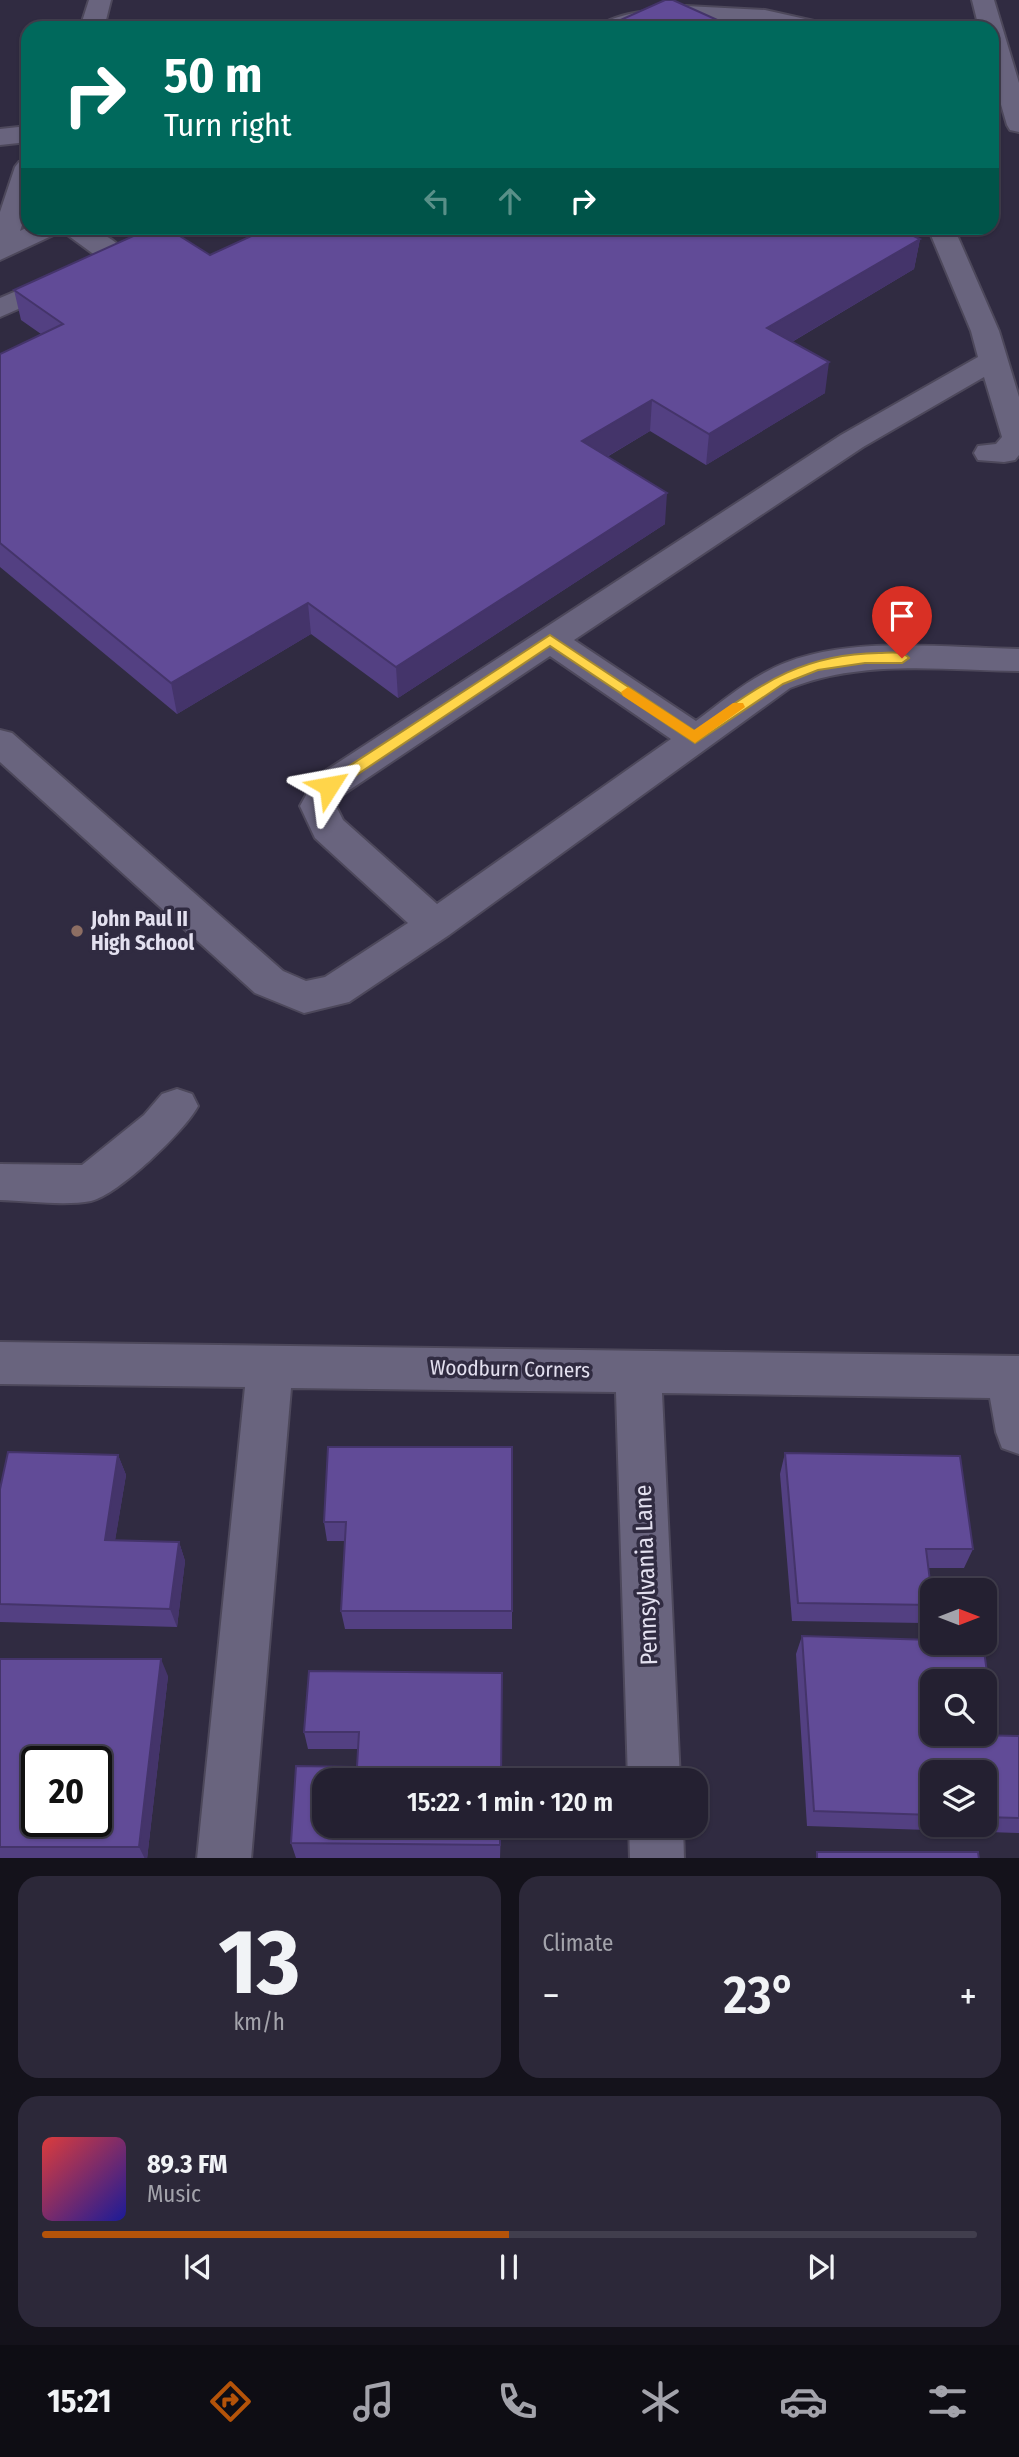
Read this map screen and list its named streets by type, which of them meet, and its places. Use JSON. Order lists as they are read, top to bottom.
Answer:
{
  "streets": {
    "street": ["Woodburn Corners", "Pennsylvania Lane"]
  },
  "crossings": [
    ["Woodburn Corners", "Pennsylvania Lane"]
  ],
  "places": ["John Paul II High School"],
  "north": "right",
  "page": {
    "turn": ["50 m", "Turn right"],
    "limit": "20",
    "trip": "15:22 · 1 min · 120 m",
    "tile": [
      ["13", "km/h"],
      "Climate"
    ],
    "heat": ["−", "23°", "+"],
    "song": ["89.3 FM", "Music"],
    "tabs": "15:21"
  }
}
